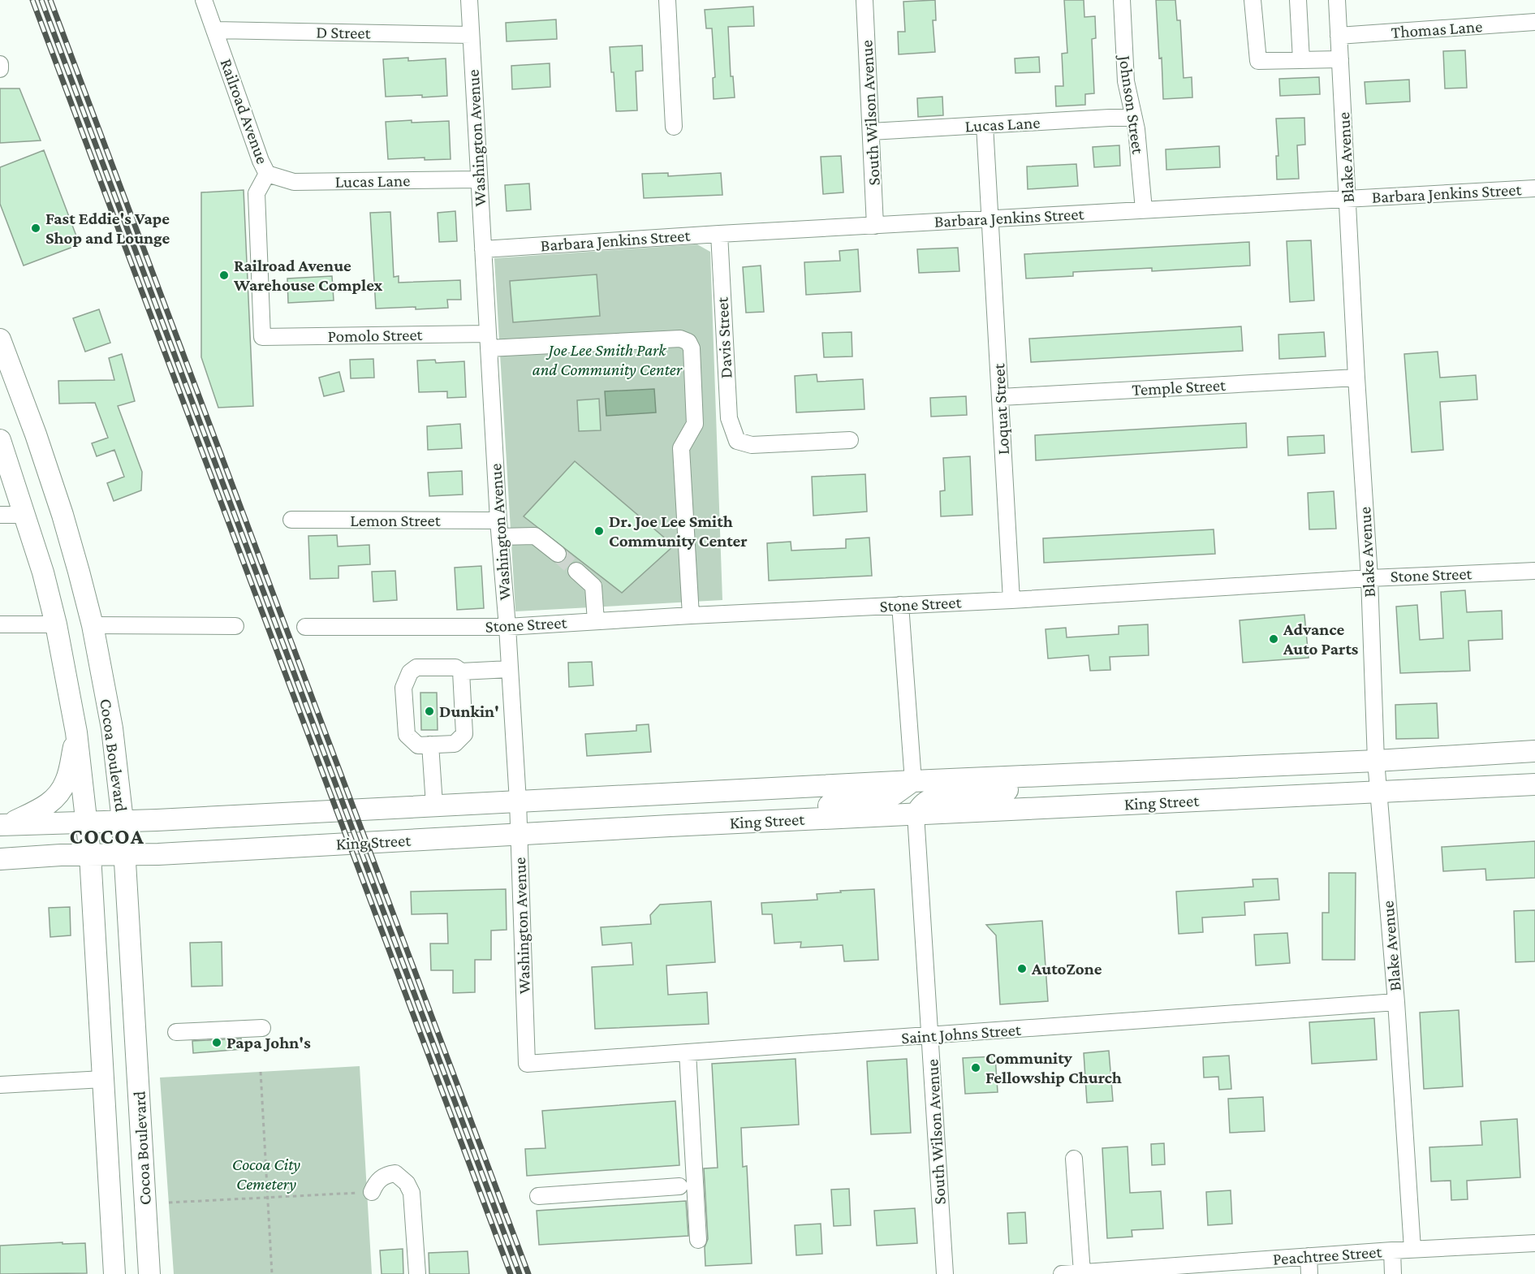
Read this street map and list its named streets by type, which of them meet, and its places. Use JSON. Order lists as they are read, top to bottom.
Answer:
{
  "streets": {
    "main road": ["Cocoa Boulevard", "King Street"],
    "street": [
      "Thomas Lane",
      "D Street",
      "Johnson Street",
      "Railroad Avenue",
      "South Wilson Avenue",
      "Lucas Lane",
      "Washington Avenue",
      "Blake Avenue",
      "Barbara Jenkins Street",
      "Pomolo Street",
      "Davis Street",
      "Temple Street",
      "Loquat Street",
      "Lemon Street",
      "Stone Street",
      "Saint Johns Street",
      "Peachtree Street"
    ]
  },
  "crossings": [
    ["Thomas Lane", "Blake Avenue"],
    ["D Street", "Railroad Avenue"],
    ["D Street", "Washington Avenue"],
    ["Johnson Street", "Lucas Lane"],
    ["Johnson Street", "Barbara Jenkins Street"],
    ["Railroad Avenue", "Lucas Lane"],
    ["Railroad Avenue", "Pomolo Street"],
    ["South Wilson Avenue", "Lucas Lane"],
    ["South Wilson Avenue", "Barbara Jenkins Street"],
    ["South Wilson Avenue", "King Street"],
    ["South Wilson Avenue", "Saint Johns Street"],
    ["Lucas Lane", "Washington Avenue"],
    ["Lucas Lane", "Loquat Street"],
    ["Washington Avenue", "Barbara Jenkins Street"],
    ["Washington Avenue", "Pomolo Street"],
    ["Washington Avenue", "Lemon Street"],
    ["Washington Avenue", "Stone Street"],
    ["Washington Avenue", "King Street"],
    ["Washington Avenue", "Saint Johns Street"],
    ["Blake Avenue", "Barbara Jenkins Street"],
    ["Blake Avenue", "Temple Street"],
    ["Blake Avenue", "Stone Street"],
    ["Blake Avenue", "King Street"],
    ["Blake Avenue", "Saint Johns Street"],
    ["Blake Avenue", "Peachtree Street"],
    ["Barbara Jenkins Street", "Davis Street"],
    ["Barbara Jenkins Street", "Loquat Street"],
    ["Pomolo Street", "Stone Street"],
    ["Temple Street", "Loquat Street"],
    ["Loquat Street", "Stone Street"],
    ["Cocoa Boulevard", "King Street"]
  ],
  "districts": ["COCOA"],
  "parks": ["Joe Lee Smith Park and Community Center", "Cocoa City Cemetery"],
  "places": [
    "Fast Eddie's Vape Shop and Lounge",
    "Railroad Avenue Warehouse Complex",
    "Dr. Joe Lee Smith Community Center",
    "Advance Auto Parts",
    "Dunkin'",
    "AutoZone",
    "Papa John's",
    "Community Fellowship Church"
  ]
}
